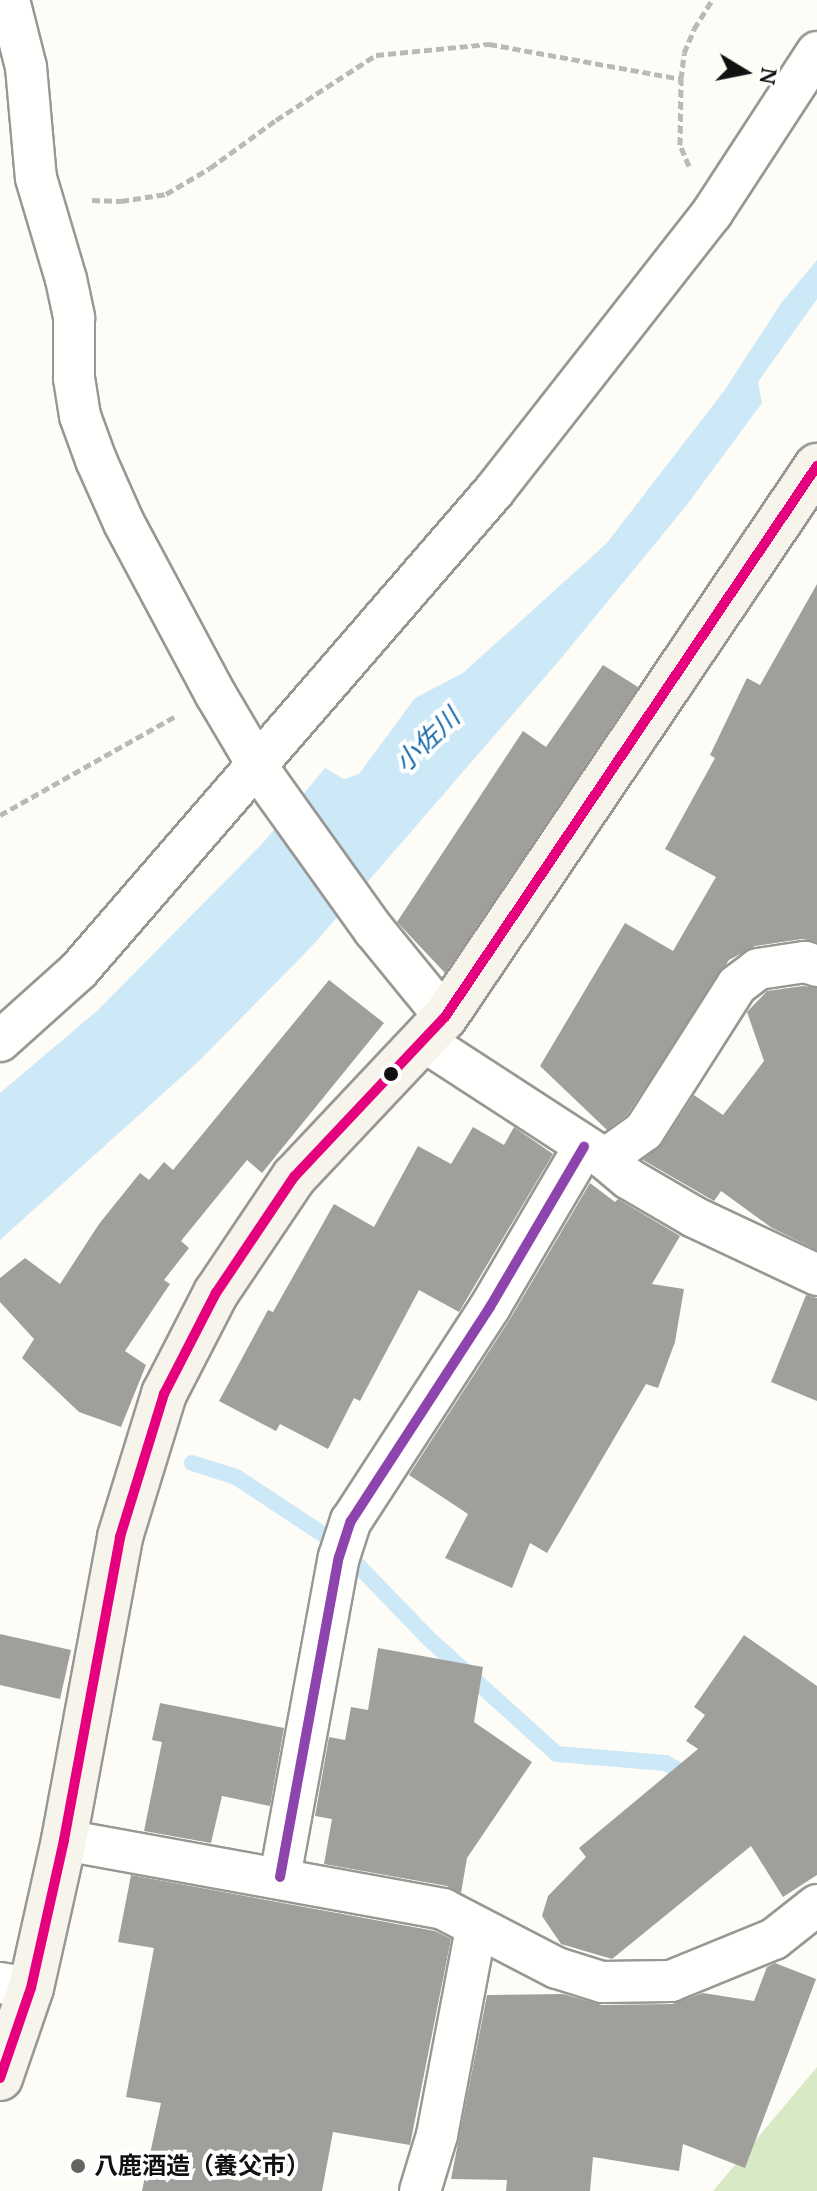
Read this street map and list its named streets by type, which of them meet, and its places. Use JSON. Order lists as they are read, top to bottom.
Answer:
{
  "water": ["小佐川"],
  "places": ["八鹿酒造（養父市）"],
  "north": "right"
}
